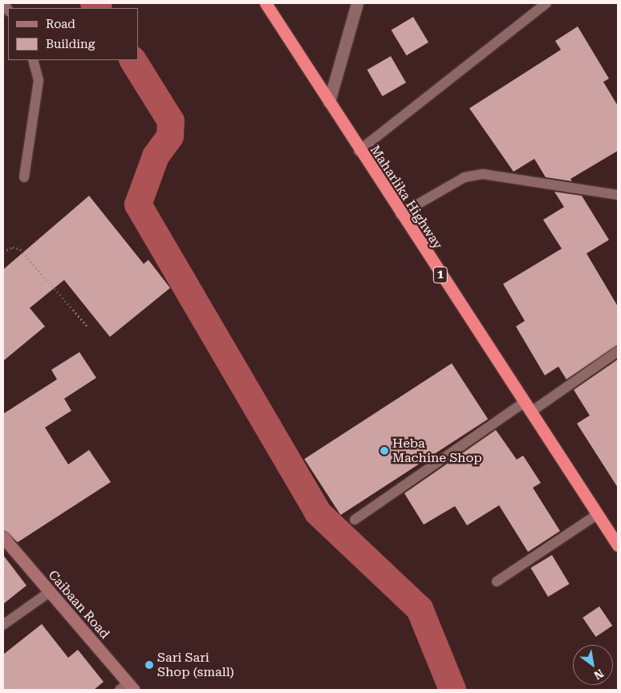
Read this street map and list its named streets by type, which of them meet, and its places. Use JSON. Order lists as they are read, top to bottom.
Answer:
{
  "streets": {
    "highway": ["Maharlika Highway", "1"],
    "street": ["Caibaan Road"]
  },
  "places": ["Heba Machine Shop", "Sari Sari Shop (small)"],
  "legend": ["Road", "Building"],
  "north": "bottom right"
}
